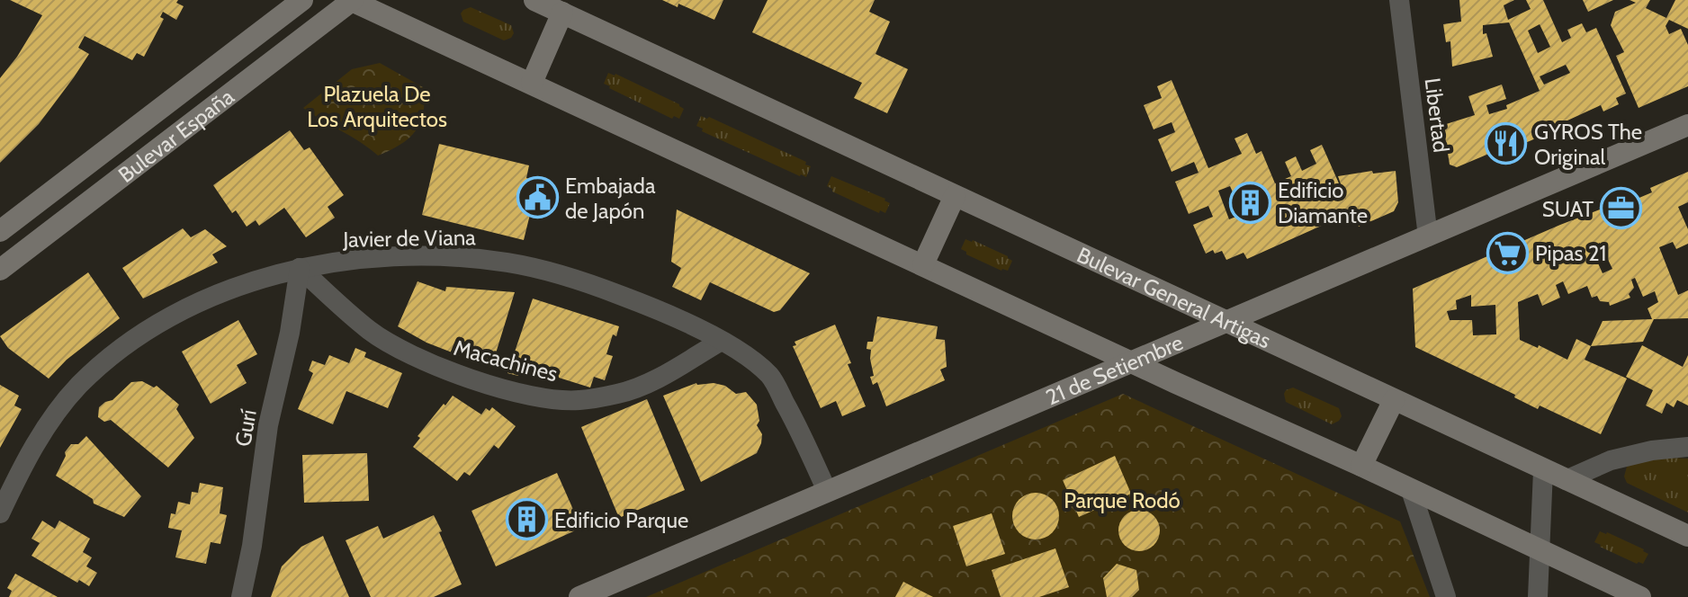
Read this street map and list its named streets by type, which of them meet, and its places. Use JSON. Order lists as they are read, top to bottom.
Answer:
{
  "streets": {
    "main road": ["Bulevar España", "Bulevar General Artigas", "21 de Setiembre"],
    "street": [
      "Libertad",
      "Javier de Viana",
      "Macachines",
      "Gurí"
    ]
  },
  "crossings": [
    ["Libertad", "21 de Setiembre"],
    ["Javier de Viana", "Macachines"],
    ["Javier de Viana", "21 de Setiembre"],
    ["Javier de Viana", "Gurí"],
    ["Bulevar General Artigas", "21 de Setiembre"],
    ["Macachines", "Gurí"]
  ],
  "parks": ["Plazuela De Los Arquitectos", "Parque Rodó"],
  "places": {
    "restaurant": ["GYROS The Original"],
    "public building": ["Embajada de Japón"],
    "building": ["Edificio Diamante", "Edificio Parque"],
    "office": ["SUAT"],
    "supermarket": ["Pipas 21"]
  }
}
